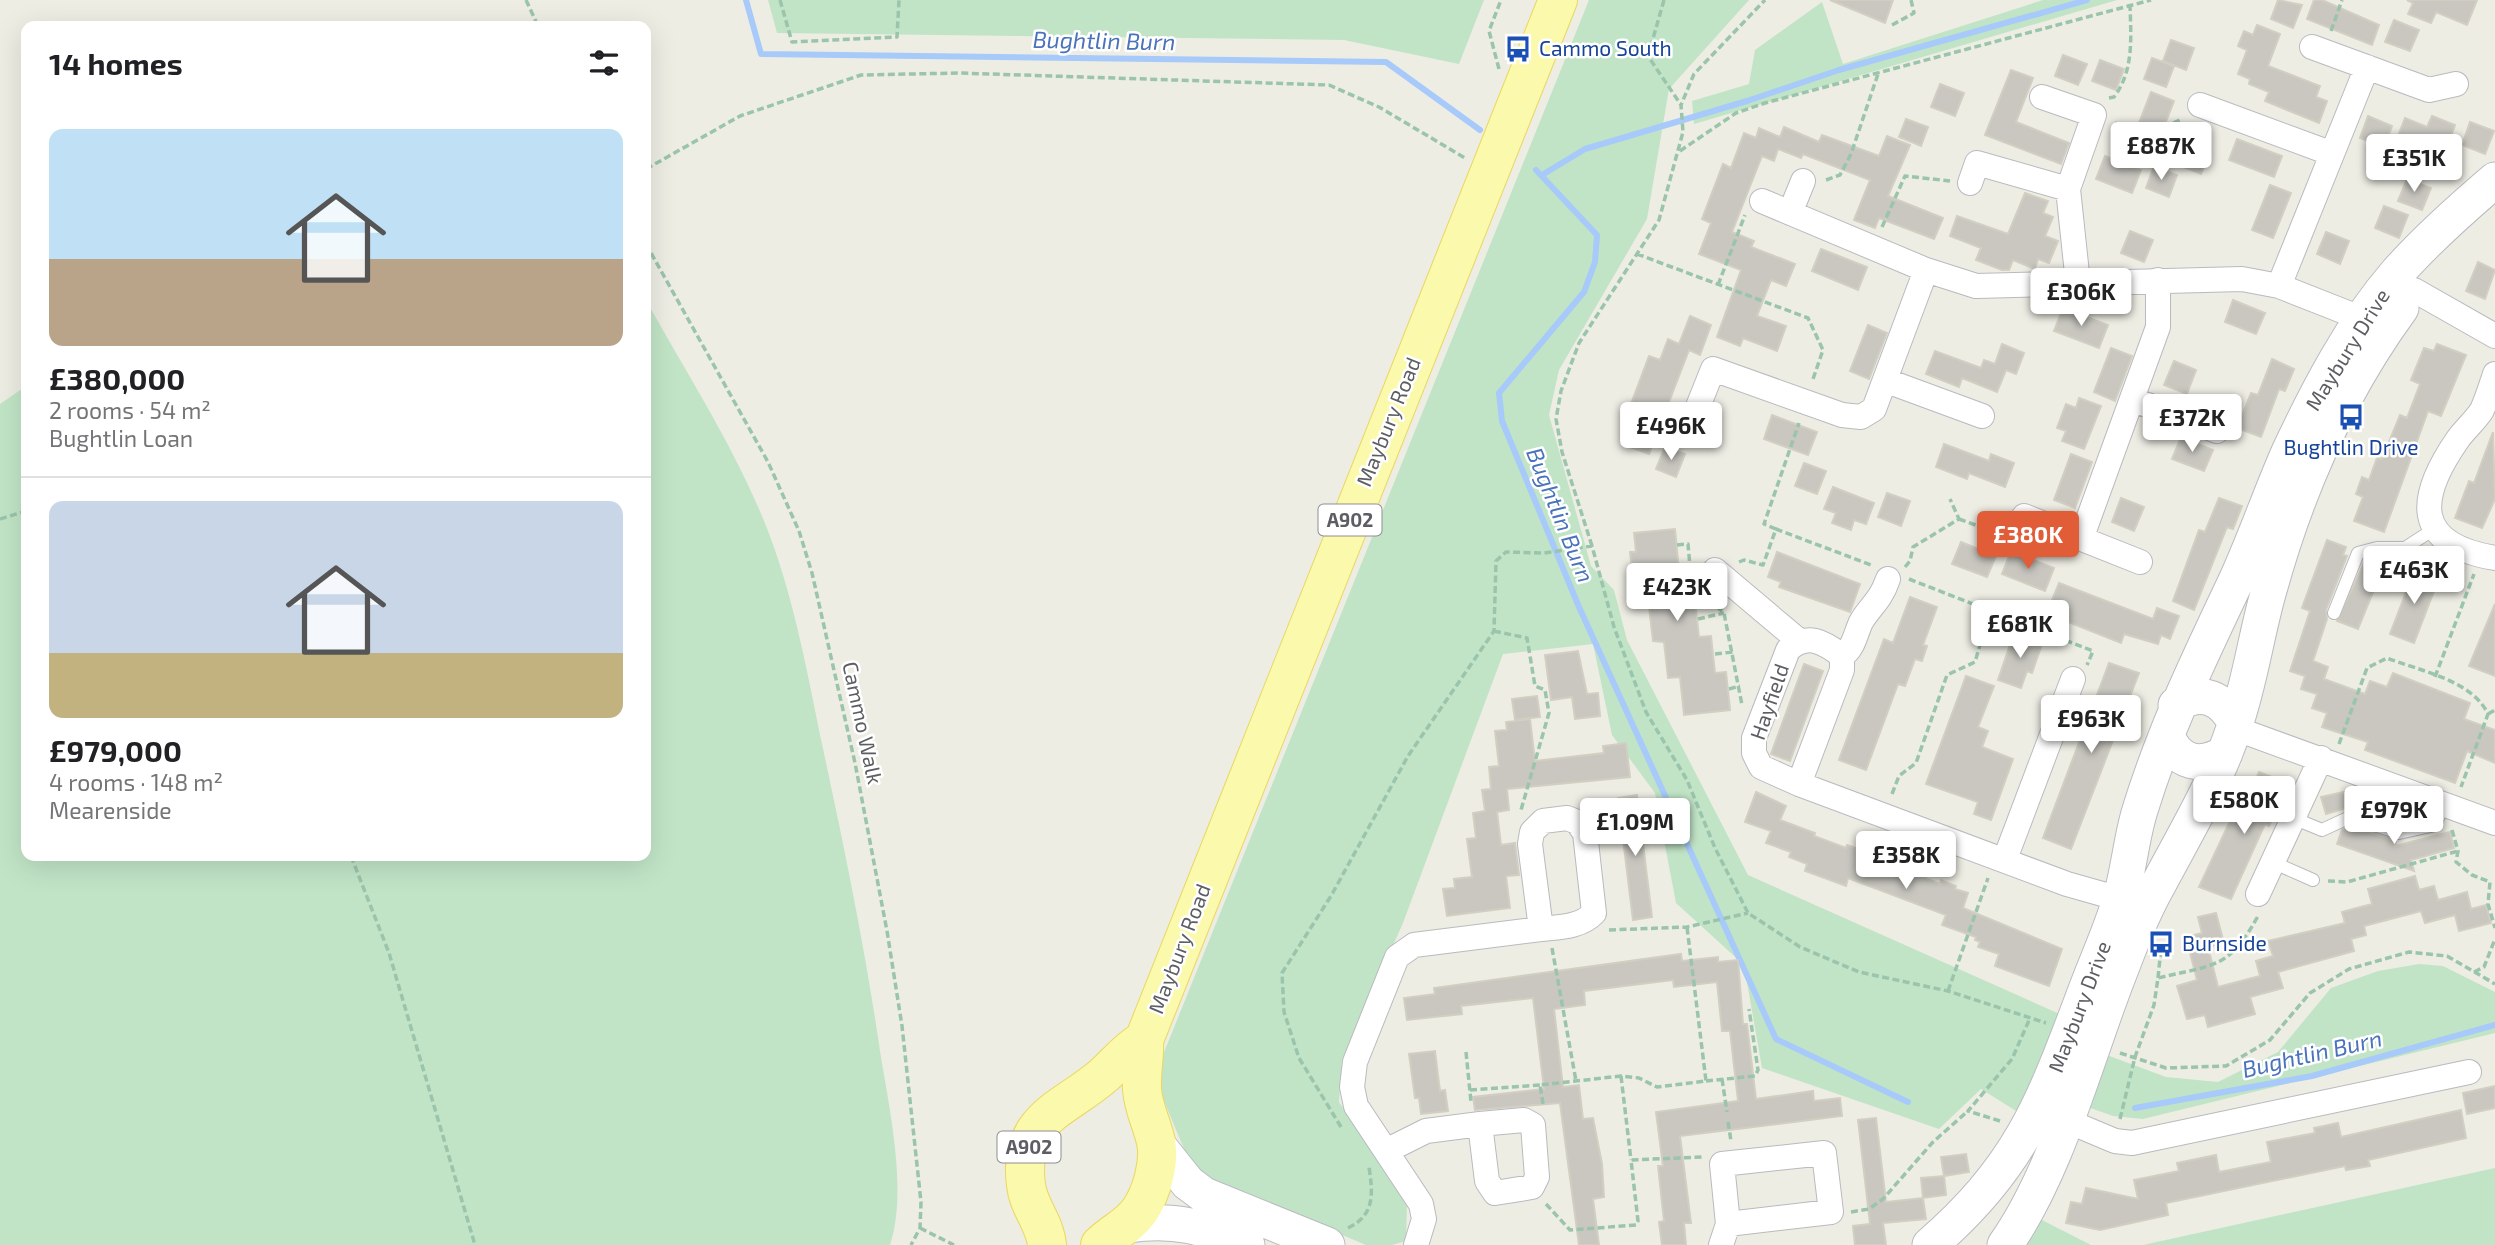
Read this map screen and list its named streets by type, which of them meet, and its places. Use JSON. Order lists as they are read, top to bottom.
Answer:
{
  "streets": {
    "main road": ["Maybury Road", "A902"],
    "street": ["Maybury Drive", "Hayfield"],
    "path": ["Cammo Walk"]
  },
  "crossings": [
    ["Maybury Drive", "Hayfield"]
  ],
  "water": ["Bughtlin Burn"],
  "places": {
    "bus stop": ["Cammo South", "Bughtlin Drive", "Burnside"]
  },
  "page": {
    "heading": "14 homes",
    "list": [
      {
        "name": "£380,000",
        "note": "2 rooms · 54 m² · Bughtlin Loan"
      },
      {
        "name": "£979,000",
        "note": "4 rooms · 148 m² · Mearenside"
      }
    ],
    "price": [
      "£887K",
      "£351K",
      "£306K",
      "£372K",
      "£496K",
      "£380K",
      "£463K",
      "£423K",
      "£681K",
      "£963K",
      "£580K",
      "£979K",
      "£1.09M",
      "£358K"
    ]
  }
}
